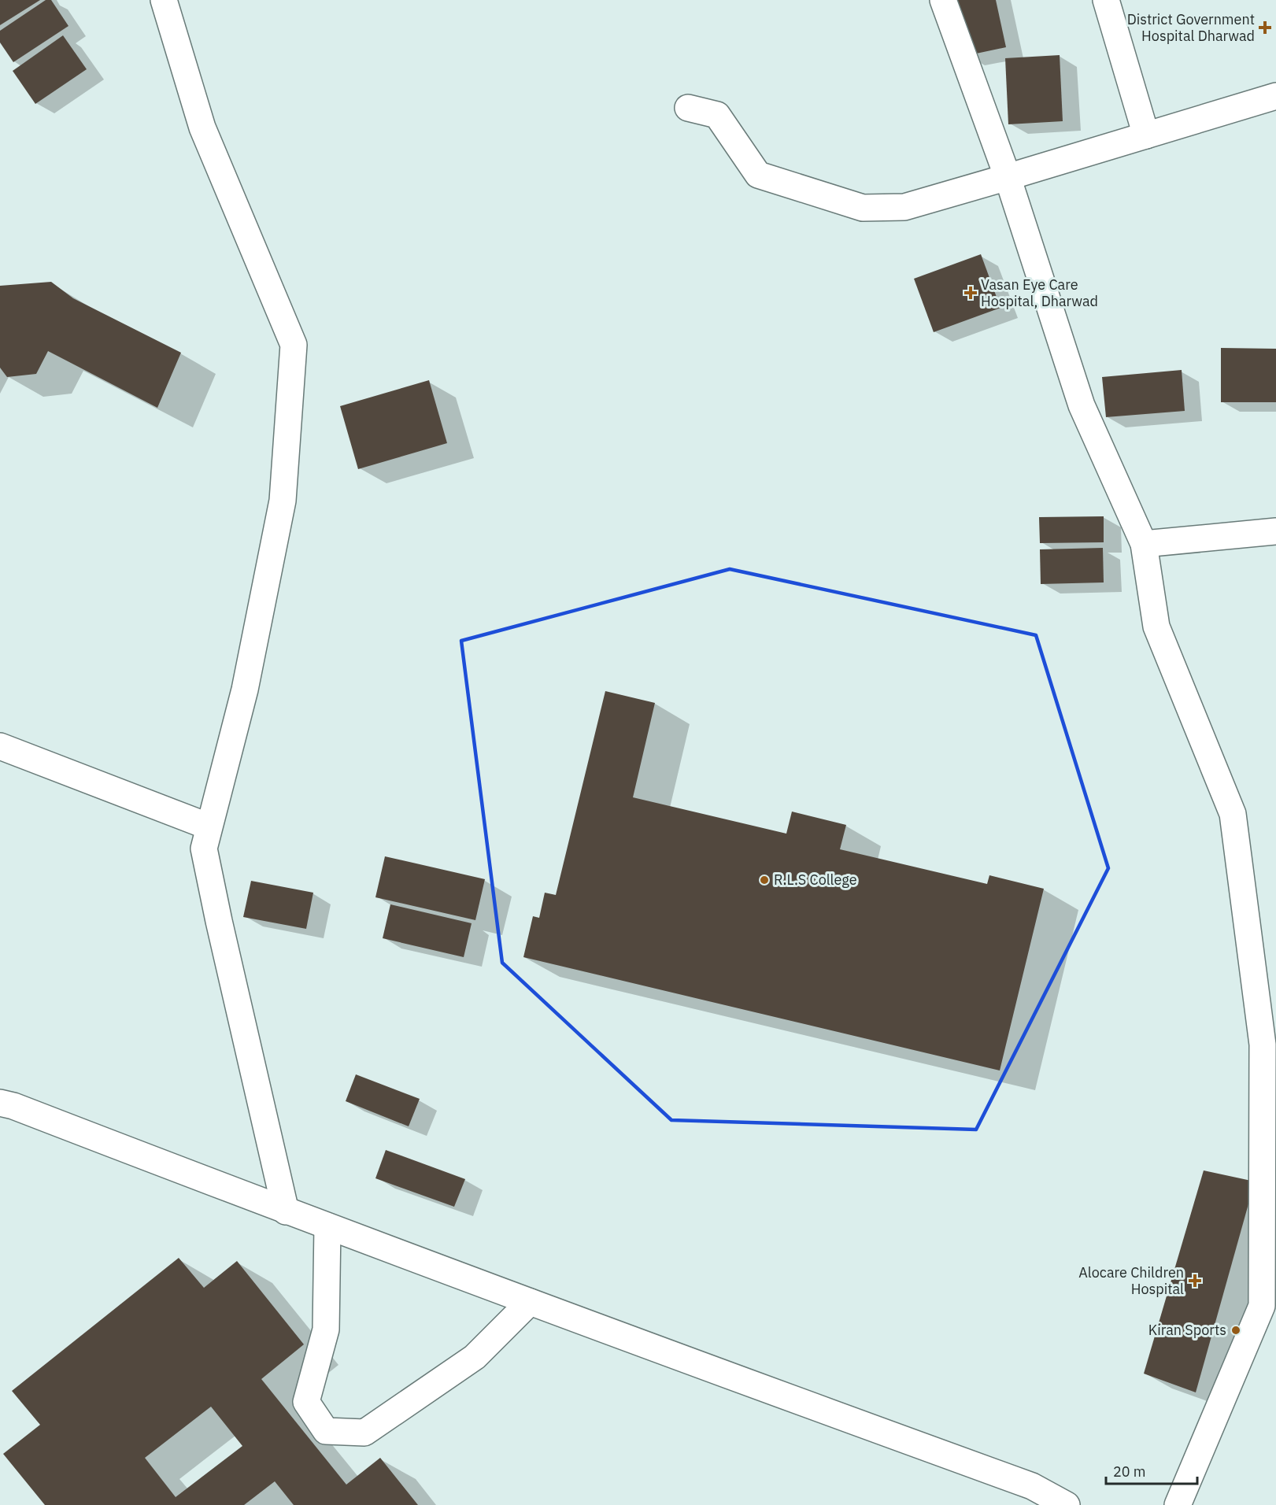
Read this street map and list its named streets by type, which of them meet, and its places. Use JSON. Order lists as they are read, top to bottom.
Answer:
{
  "places": {
    "health": ["District Government Hospital Dharwad", "Vasan Eye Care Hospital, Dharwad", "Alocare Children Hospital"],
    "other": ["R.L.S College", "Kiran Sports"]
  },
  "scale_bar": "20 m"
}
